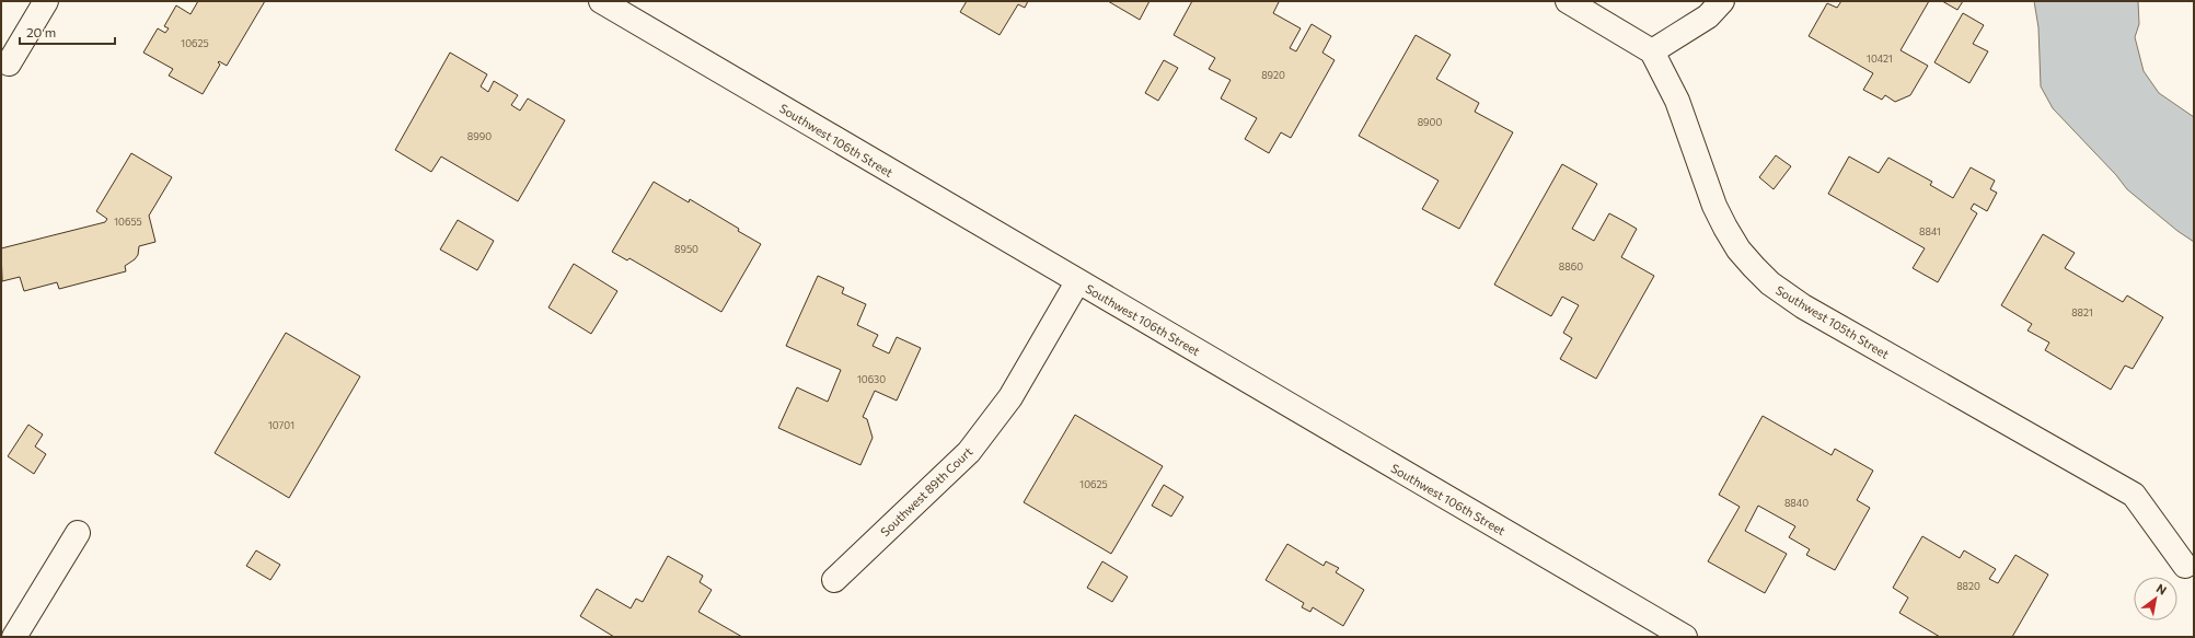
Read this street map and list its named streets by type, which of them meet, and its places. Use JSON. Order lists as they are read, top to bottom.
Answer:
{
  "streets": {
    "street": ["Southwest 106th Street", "Southwest 105th Street", "Southwest 89th Court"]
  },
  "crossings": [
    ["Southwest 106th Street", "Southwest 89th Court"]
  ],
  "house_numbers": [
    "10625",
    "10421",
    "8920",
    "8900",
    "8990",
    "10655",
    "8841",
    "8950",
    "8860",
    "8821",
    "10630",
    "10701",
    "10625",
    "8840",
    "8820"
  ],
  "scale_bar": "20 m",
  "north": "top right"
}
